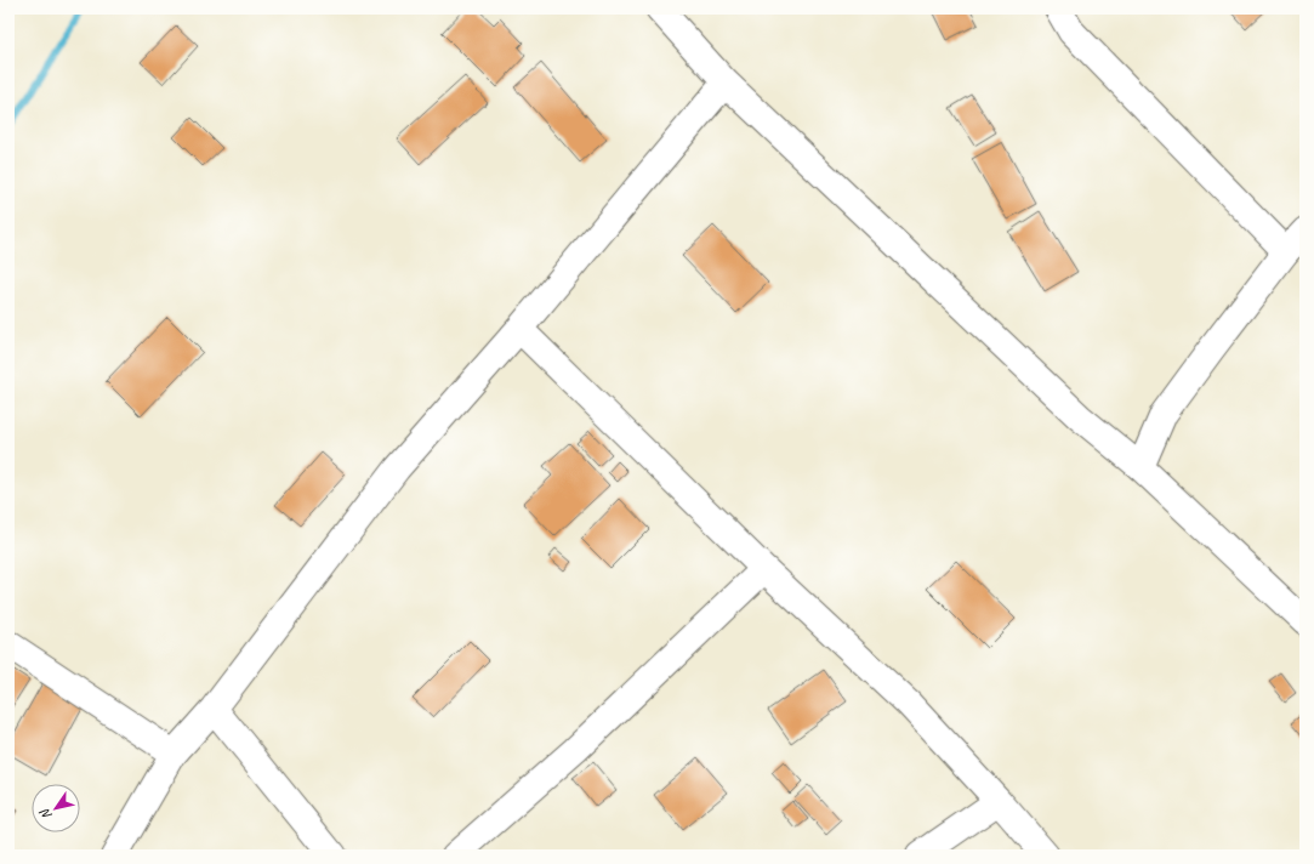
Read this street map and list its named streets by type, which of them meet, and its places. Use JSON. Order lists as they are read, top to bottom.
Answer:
{
  "north": "bottom left"
}
